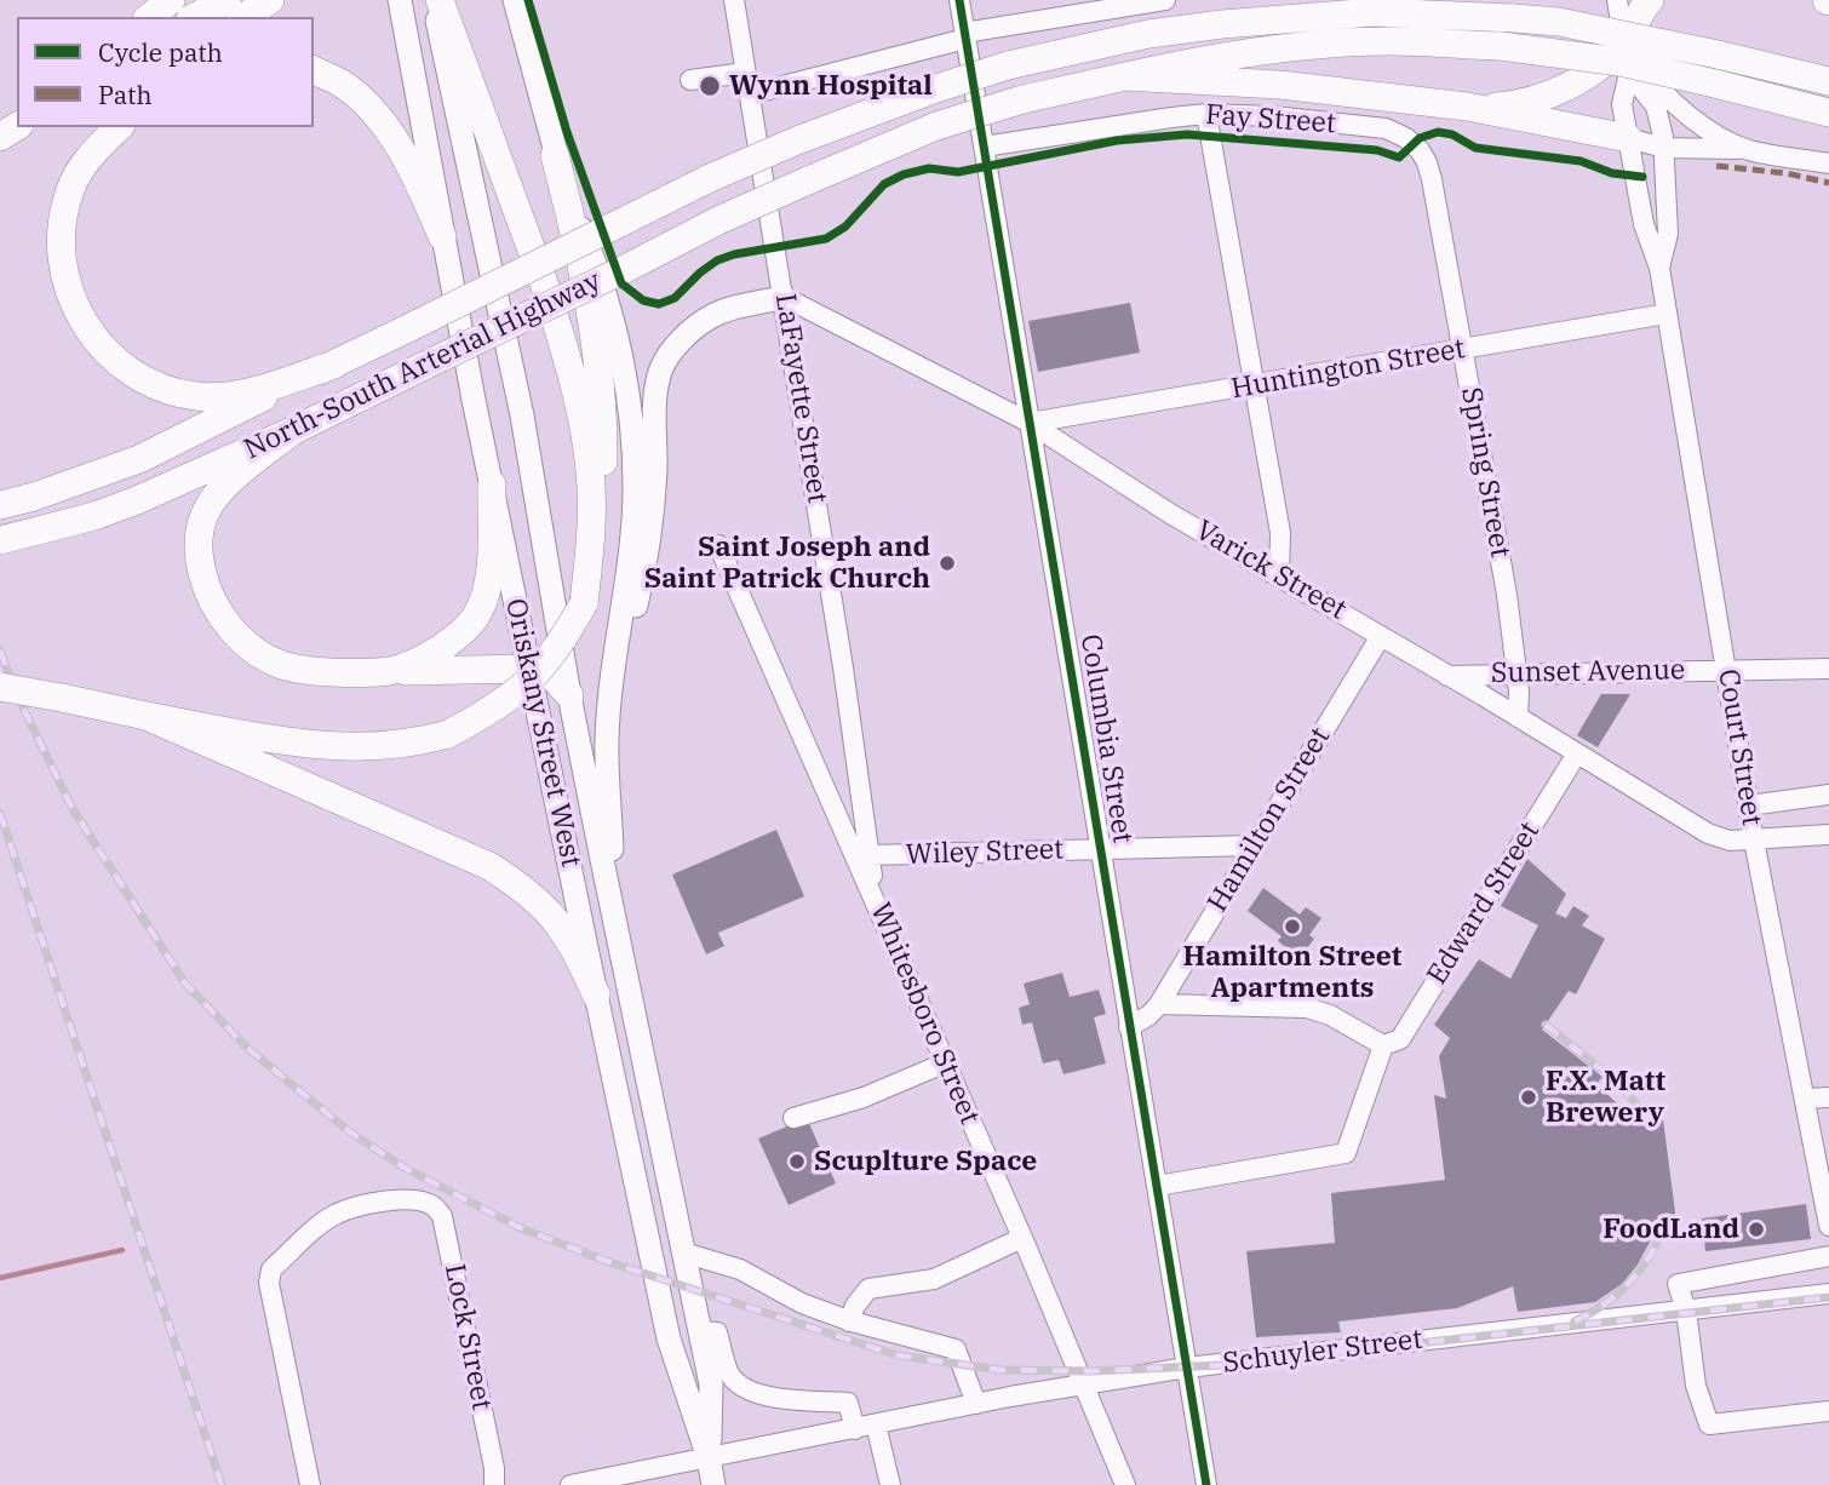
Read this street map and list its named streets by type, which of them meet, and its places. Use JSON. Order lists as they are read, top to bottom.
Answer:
{
  "streets": {
    "highway": ["North-South Arterial Highway"],
    "main road": ["Oriskany Street West"],
    "street": [
      "Fay Street",
      "Huntington Street",
      "LaFayette Street",
      "Spring Street",
      "Varick Street",
      "Sunset Avenue",
      "Columbia Street",
      "Court Street",
      "Hamilton Street",
      "Wiley Street",
      "Edward Street",
      "Whitesboro Street",
      "Lock Street",
      "Schuyler Street"
    ]
  },
  "crossings": [
    ["Fay Street", "Spring Street"],
    ["Fay Street", "Columbia Street"],
    ["Huntington Street", "Spring Street"],
    ["Huntington Street", "Varick Street"],
    ["Huntington Street", "Columbia Street"],
    ["Huntington Street", "Court Street"],
    ["LaFayette Street", "Varick Street"],
    ["LaFayette Street", "Wiley Street"],
    ["LaFayette Street", "Whitesboro Street"],
    ["Spring Street", "Varick Street"],
    ["Spring Street", "Sunset Avenue"],
    ["Varick Street", "Sunset Avenue"],
    ["Varick Street", "Columbia Street"],
    ["Varick Street", "Court Street"],
    ["Varick Street", "Hamilton Street"],
    ["Varick Street", "Edward Street"],
    ["Sunset Avenue", "Court Street"],
    ["Oriskany Street West", "Schuyler Street"],
    ["Columbia Street", "Wiley Street"],
    ["Columbia Street", "Schuyler Street"],
    ["Hamilton Street", "Wiley Street"],
    ["Whitesboro Street", "Schuyler Street"]
  ],
  "places": [
    "Wynn Hospital",
    "Saint Joseph and Saint Patrick Church",
    "Hamilton Street Apartments",
    "F.X. Matt Brewery",
    "Scuplture Space",
    "FoodLand"
  ],
  "legend": ["Cycle path", "Path"]
}
